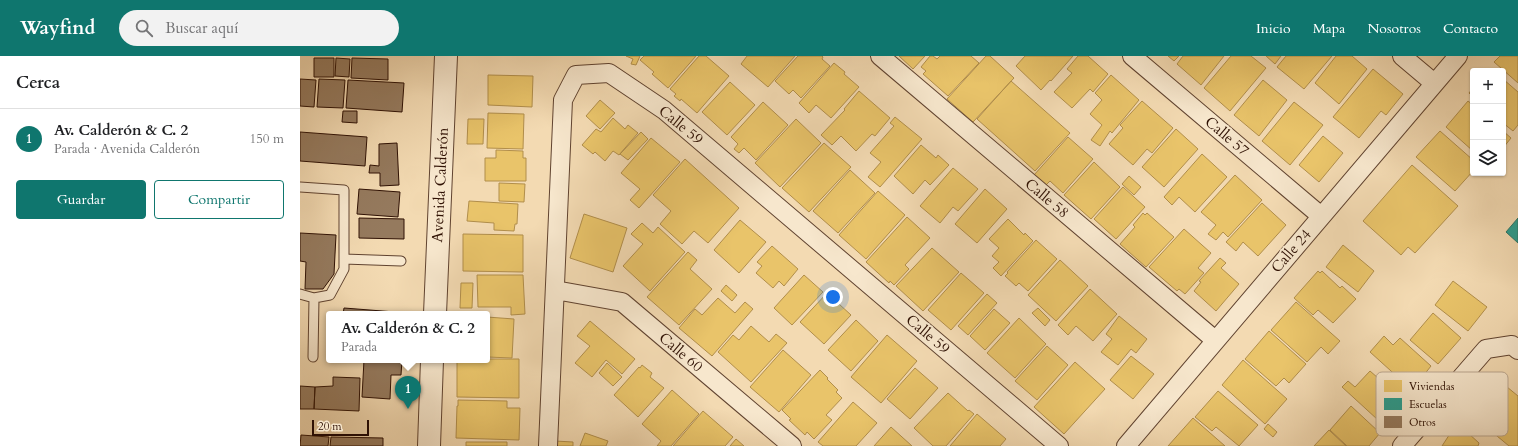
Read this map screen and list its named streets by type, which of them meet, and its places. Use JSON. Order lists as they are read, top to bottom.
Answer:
{
  "streets": {
    "street": [
      "Calle 59",
      "Calle 57",
      "Avenida Calderón",
      "Calle 58",
      "Calle 24",
      "Calle 60"
    ]
  },
  "crossings": [
    ["Calle 59", "Calle 60"],
    ["Calle 57", "Calle 24"],
    ["Calle 58", "Calle 24"]
  ],
  "legend": ["Viviendas", "Escuelas", "Otros"],
  "scale_bar": "20 m",
  "page": {
    "header": "Wayfind",
    "search": "Buscar aquí",
    "nav": [
      "Inicio",
      "Mapa",
      "Nosotros",
      "Contacto"
    ],
    "heading": "Cerca",
    "map_buttons": ["+", "−"],
    "list": [
      {
        "mark": "1",
        "name": "Av. Calderón & C. 2",
        "note": "Parada · Avenida Calderón",
        "value": "150 m"
      }
    ],
    "buttons": ["Guardar", "Compartir"],
    "popup": ["Av. Calderón & C. 2", "Parada"],
    "pins": "1",
    "scale": "20 m"
  }
}
